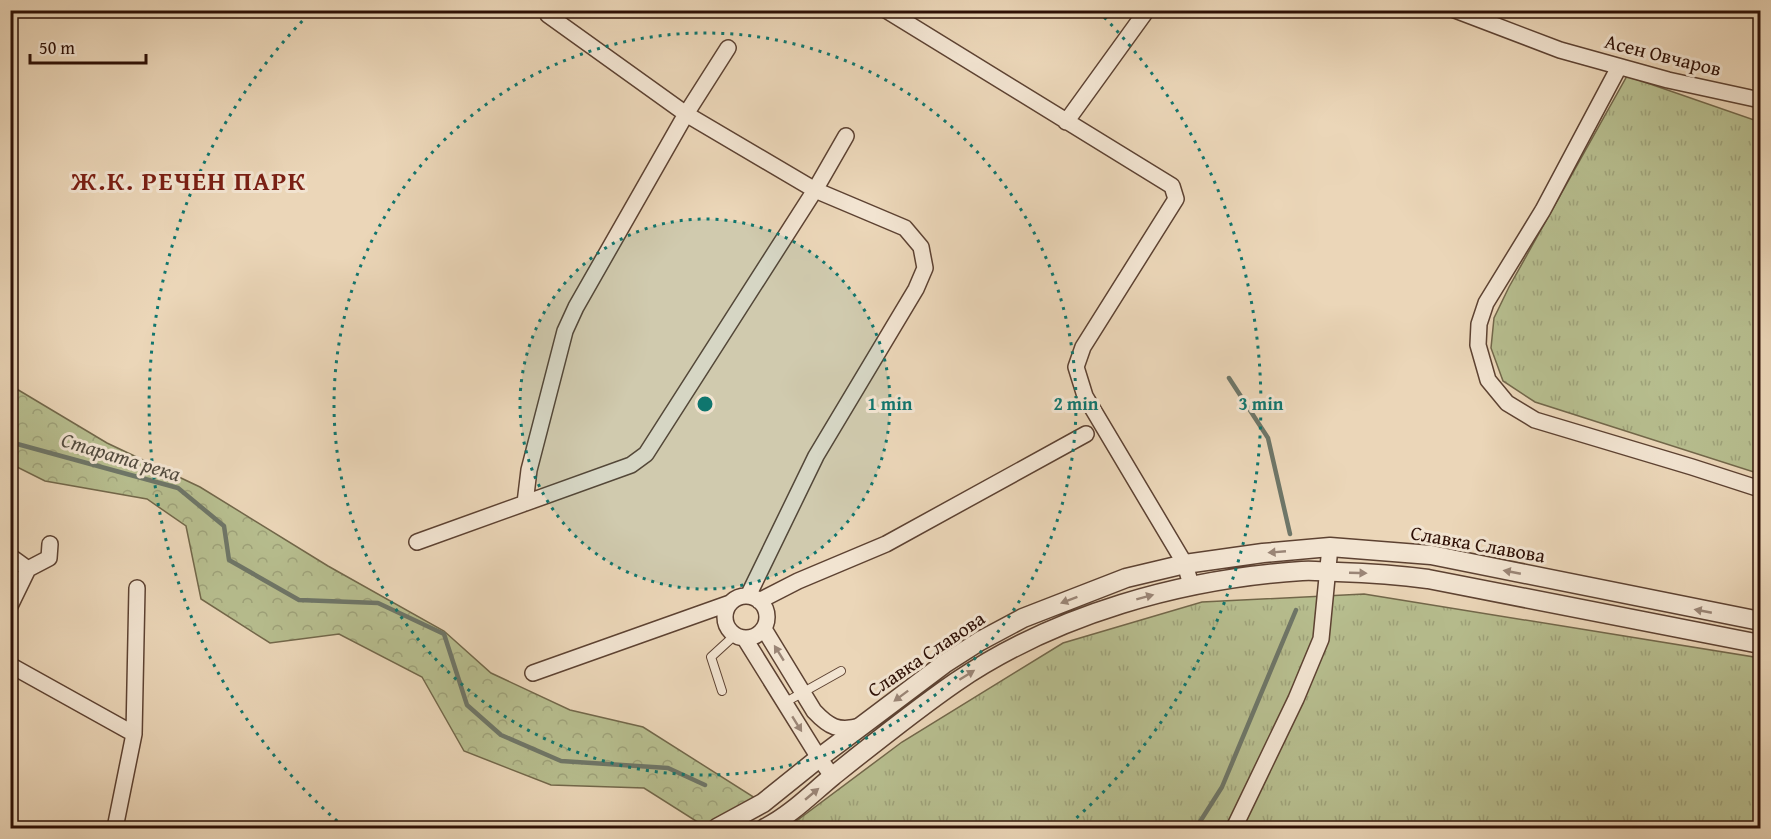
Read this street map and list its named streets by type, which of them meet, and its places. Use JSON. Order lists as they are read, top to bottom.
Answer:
{
  "streets": {
    "street": ["Асен Овчаров", "Славка Славова"]
  },
  "districts": ["Ж.К. РЕЧЕН ПАРК"],
  "water": ["Старата река"],
  "scale_bar": "50 m",
  "rings": ["1 min", "2 min", "3 min"]
}
